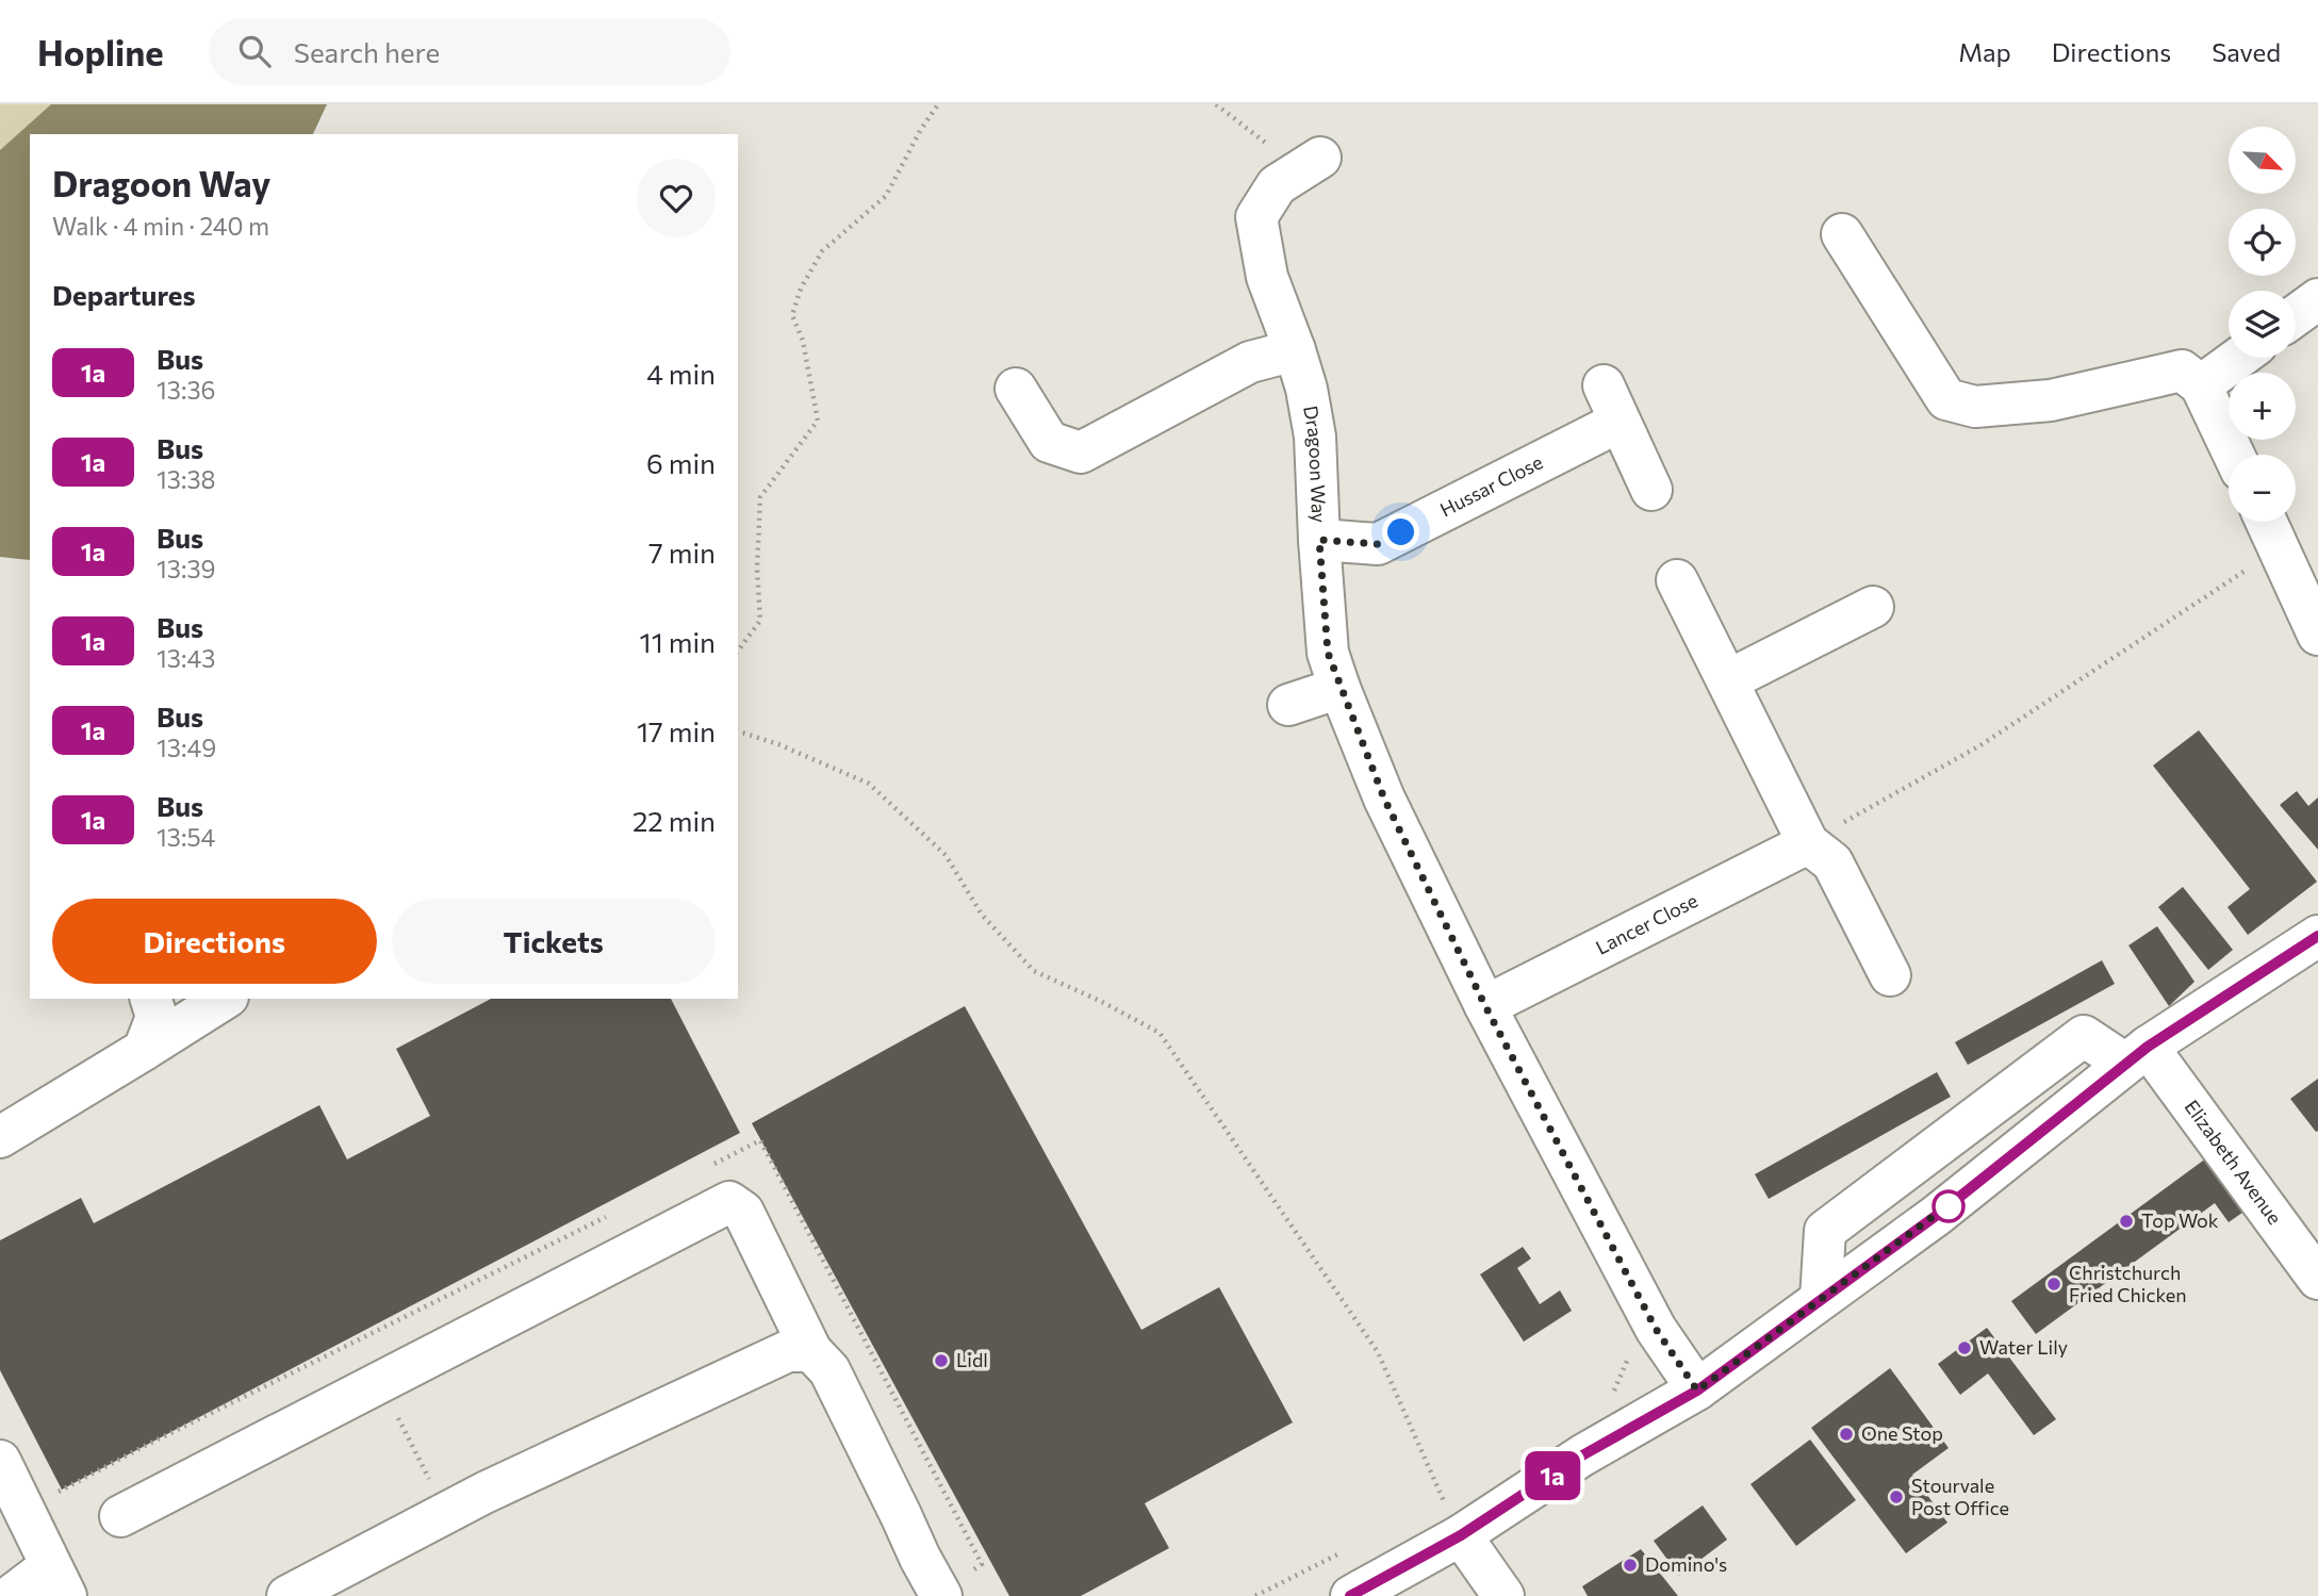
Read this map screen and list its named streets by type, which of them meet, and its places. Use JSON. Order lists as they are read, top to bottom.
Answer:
{
  "streets": {
    "street": [
      "Dragoon Way",
      "Hussar Close",
      "Lancer Close",
      "Elizabeth Avenue"
    ]
  },
  "crossings": [
    ["Dragoon Way", "Hussar Close"],
    ["Dragoon Way", "Lancer Close"]
  ],
  "places": [
    "Top Wok",
    "Christchurch Fried Chicken",
    "Water Lily",
    "Lidl",
    "One Stop",
    "Stourvale Post Office",
    "Domino's"
  ],
  "lines": ["bus line 1a"],
  "north": "bottom right",
  "page": {
    "header": "Hopline",
    "search": "Search here",
    "nav": ["Map", "Directions", "Saved"],
    "on_map": "1a",
    "map_buttons": ["+", "−"],
    "heading": [
      ["Dragoon Way", "Walk · 4 min · 240 m"],
      "Departures"
    ],
    "list": [
      {
        "mark": "1a",
        "name": "Bus",
        "note": "13:36",
        "value": "4 min"
      },
      {
        "mark": "1a",
        "name": "Bus",
        "note": "13:38",
        "value": "6 min"
      },
      {
        "mark": "1a",
        "name": "Bus",
        "note": "13:39",
        "value": "7 min"
      },
      {
        "mark": "1a",
        "name": "Bus",
        "note": "13:43",
        "value": "11 min"
      },
      {
        "mark": "1a",
        "name": "Bus",
        "note": "13:49",
        "value": "17 min"
      },
      {
        "mark": "1a",
        "name": "Bus",
        "note": "13:54",
        "value": "22 min"
      }
    ],
    "buttons": ["Directions", "Tickets"]
  }
}
